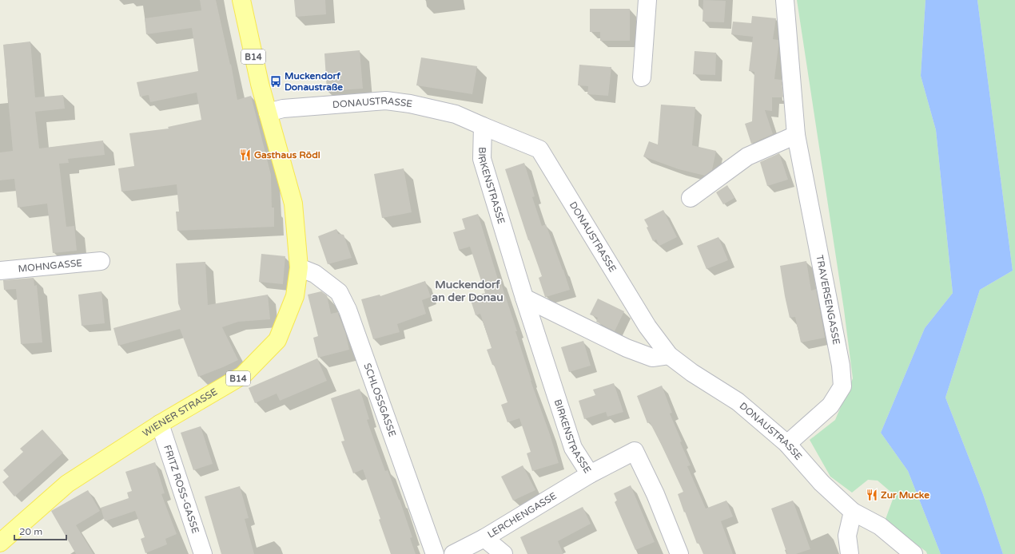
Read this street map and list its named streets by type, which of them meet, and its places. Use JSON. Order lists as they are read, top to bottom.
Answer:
{
  "streets": {
    "main road": ["B14", "WIENER STRASSE"],
    "street": [
      "DONAUSTRASSE",
      "BIRKENSTRASSE",
      "MOHNGASSE",
      "TRAVERSENGASSE",
      "SCHLOSSGASSE",
      "FRITZ ROSS-GASSE",
      "LERCHENGASSE"
    ]
  },
  "crossings": [
    ["B14", "DONAUSTRASSE"],
    ["B14", "WIENER STRASSE"],
    ["DONAUSTRASSE", "BIRKENSTRASSE"],
    ["DONAUSTRASSE", "TRAVERSENGASSE"],
    ["DONAUSTRASSE", "WIENER STRASSE"],
    ["BIRKENSTRASSE", "LERCHENGASSE"],
    ["SCHLOSSGASSE", "WIENER STRASSE"],
    ["WIENER STRASSE", "FRITZ ROSS-GASSE"]
  ],
  "districts": ["Muckendorf an der Donau"],
  "places": {
    "bus stop": ["Muckendorf Donaustraße"],
    "restaurant": ["Gasthaus Rödl", "Zur Mucke"]
  },
  "scale_bar": "20 m"
}
